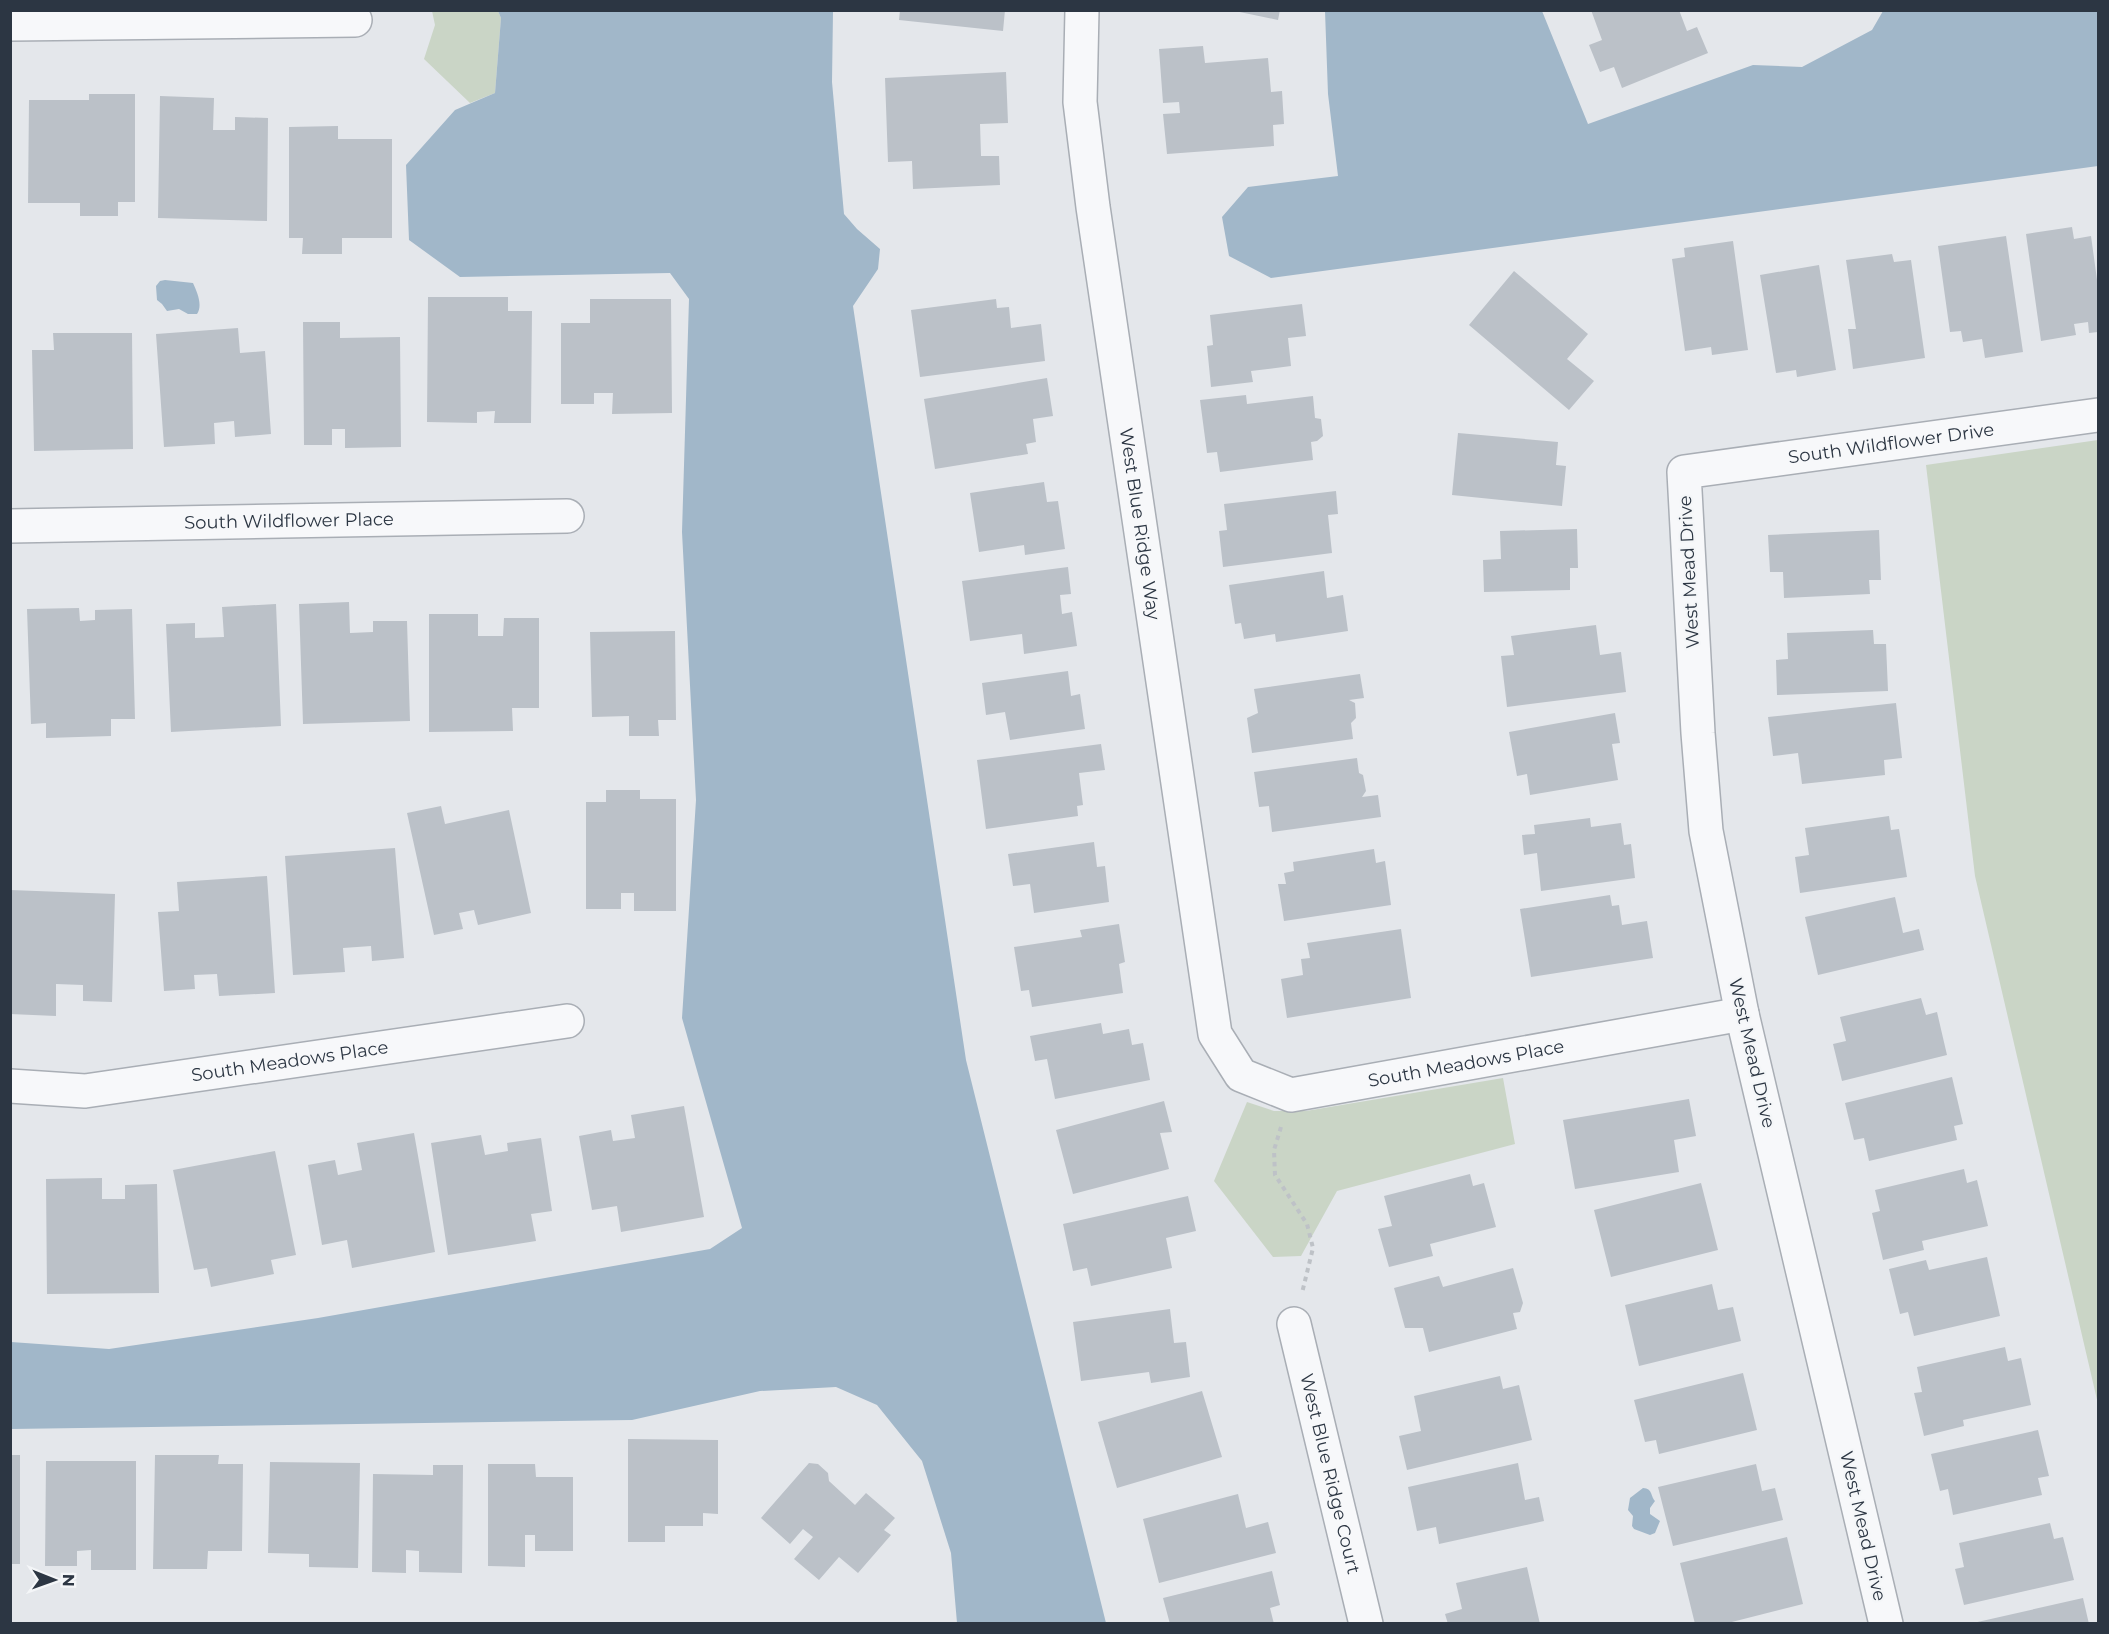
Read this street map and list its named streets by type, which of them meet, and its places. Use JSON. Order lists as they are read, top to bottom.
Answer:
{
  "streets": {
    "street": [
      "South Wildflower Drive",
      "South Wildflower Place",
      "West Blue Ridge Way",
      "West Mead Drive",
      "South Meadows Place",
      "West Blue Ridge Court"
    ]
  },
  "crossings": [
    ["South Wildflower Drive", "West Mead Drive"],
    ["West Blue Ridge Way", "South Meadows Place"],
    ["West Mead Drive", "South Meadows Place"]
  ],
  "north": "right"
}
